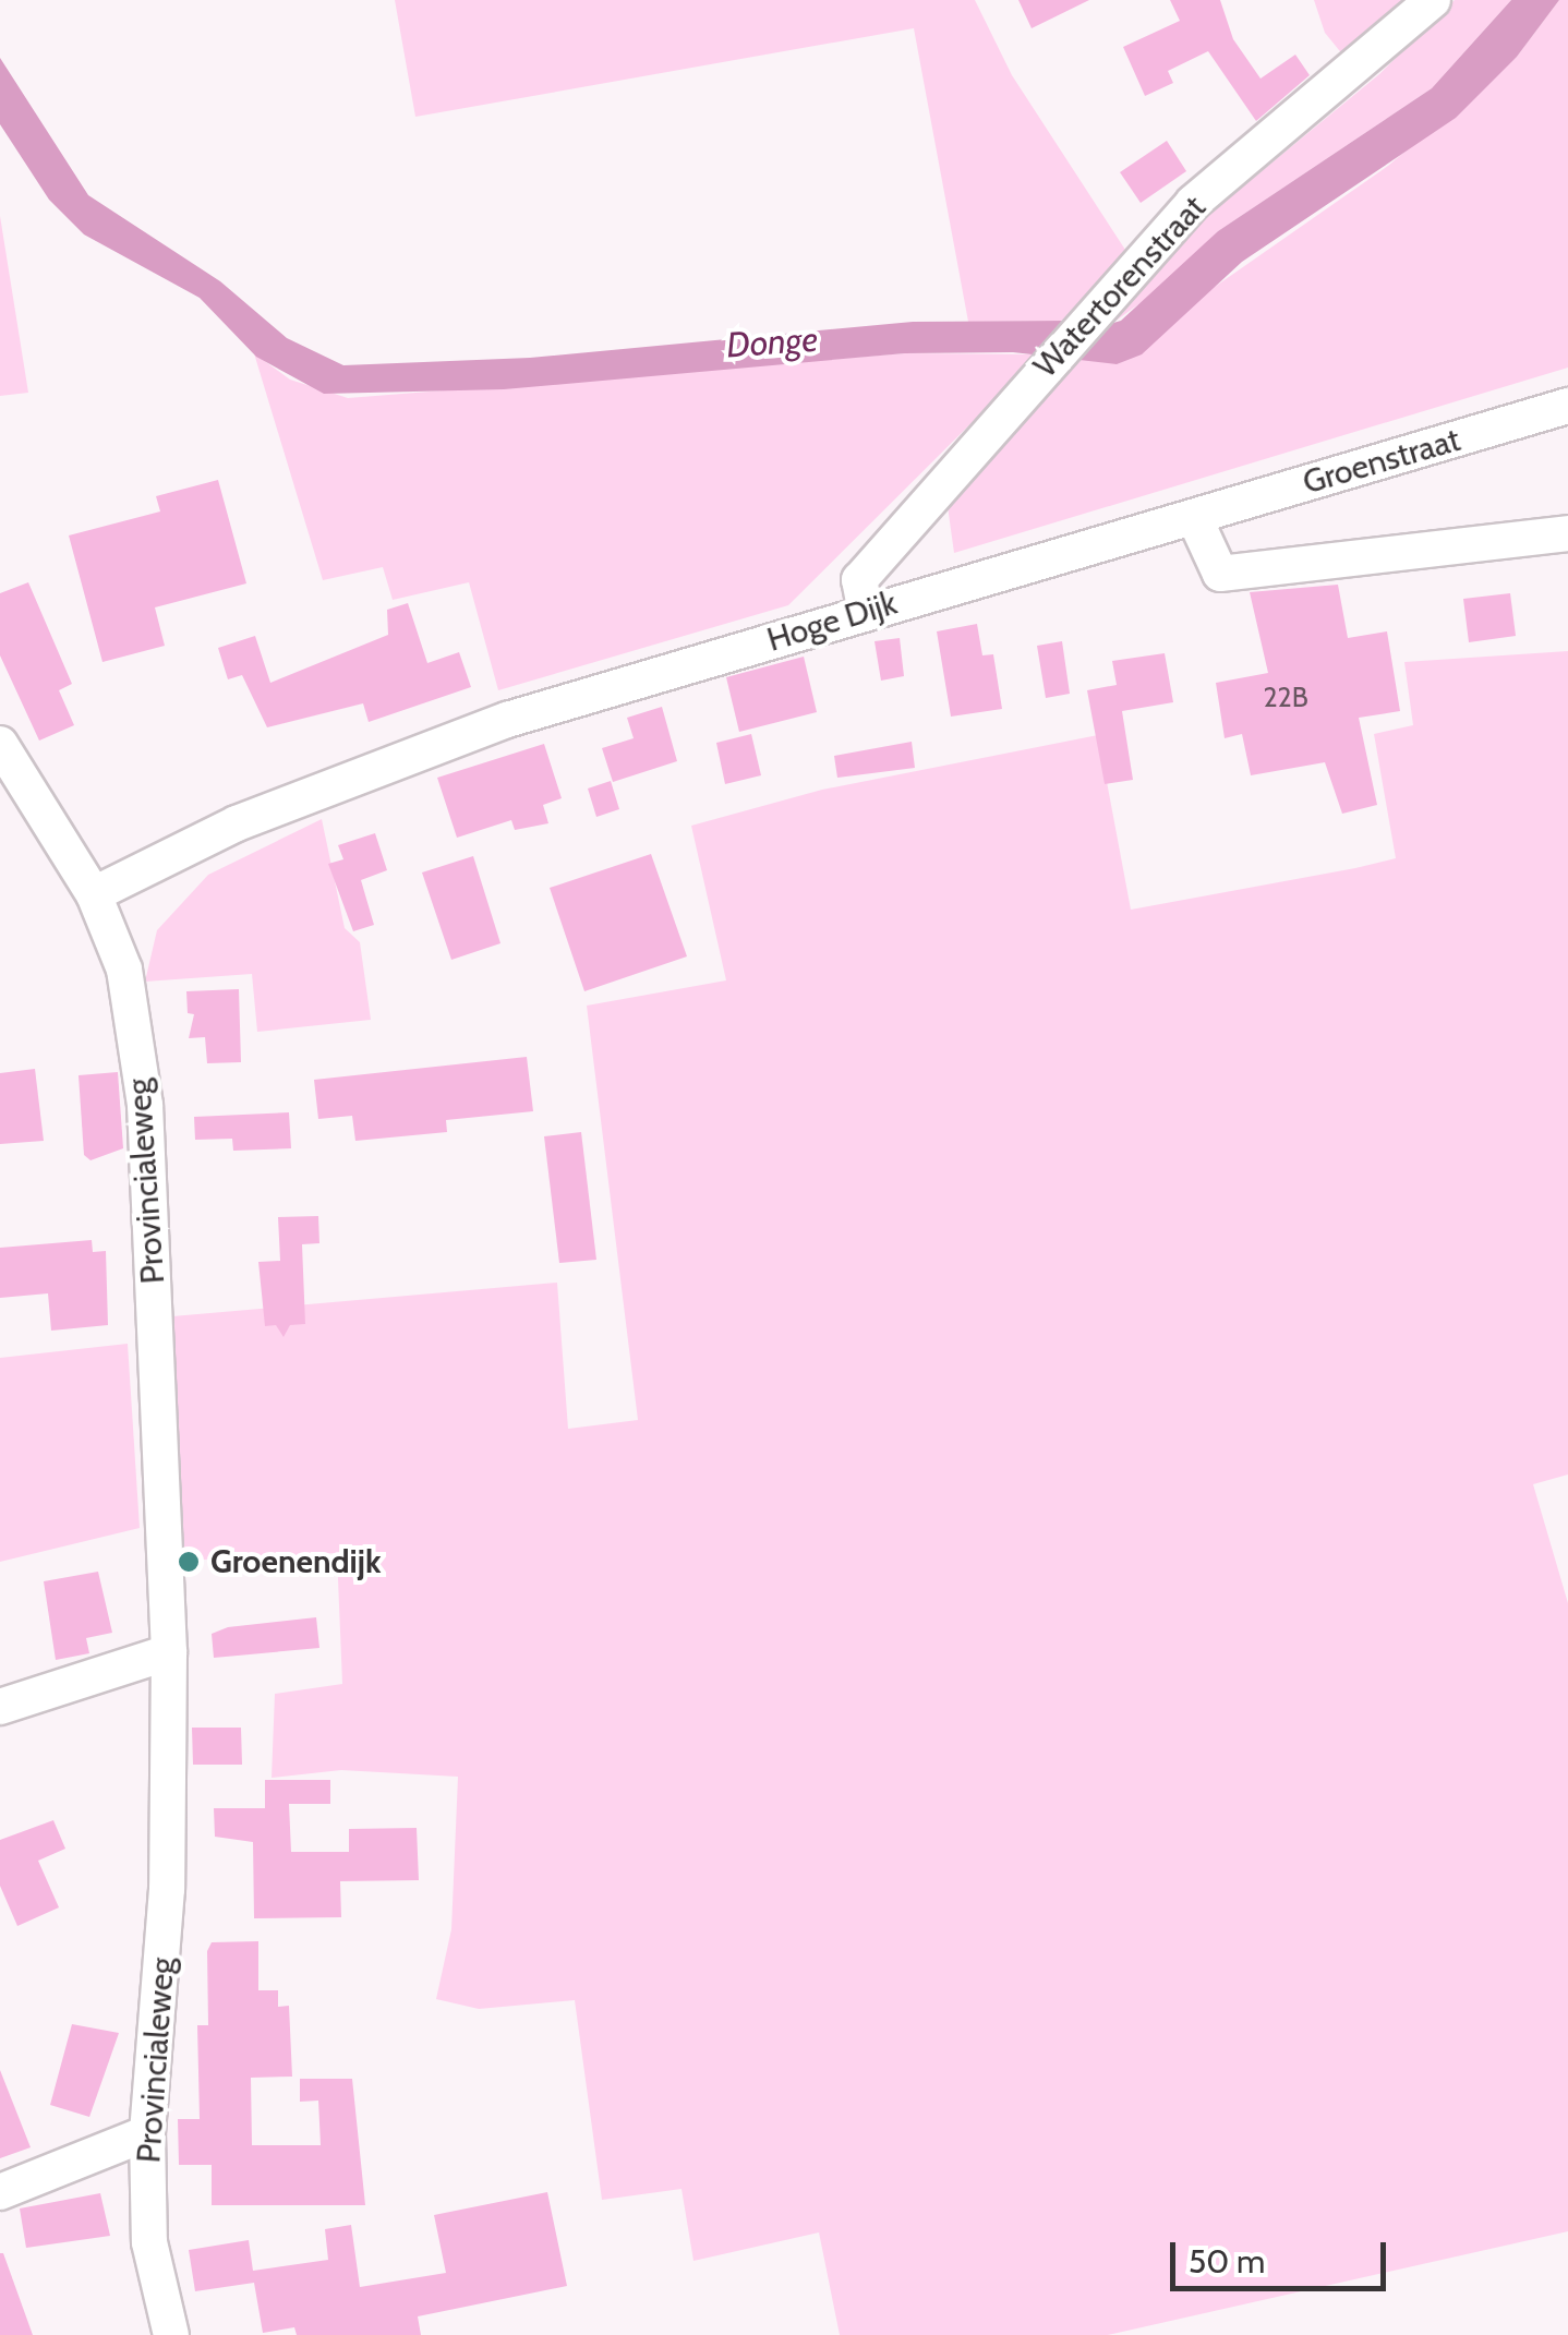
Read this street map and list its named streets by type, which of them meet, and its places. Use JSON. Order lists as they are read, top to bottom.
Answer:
{
  "streets": {
    "street": [
      "Watertorenstraat",
      "Groenstraat",
      "Hoge Dijk",
      "Provincialeweg"
    ]
  },
  "crossings": [
    ["Watertorenstraat", "Hoge Dijk"],
    ["Groenstraat", "Hoge Dijk"],
    ["Hoge Dijk", "Provincialeweg"]
  ],
  "water": ["Donge"],
  "places": ["Groenendijk"],
  "house_numbers": ["22B"],
  "scale_bar": "50 m"
}
